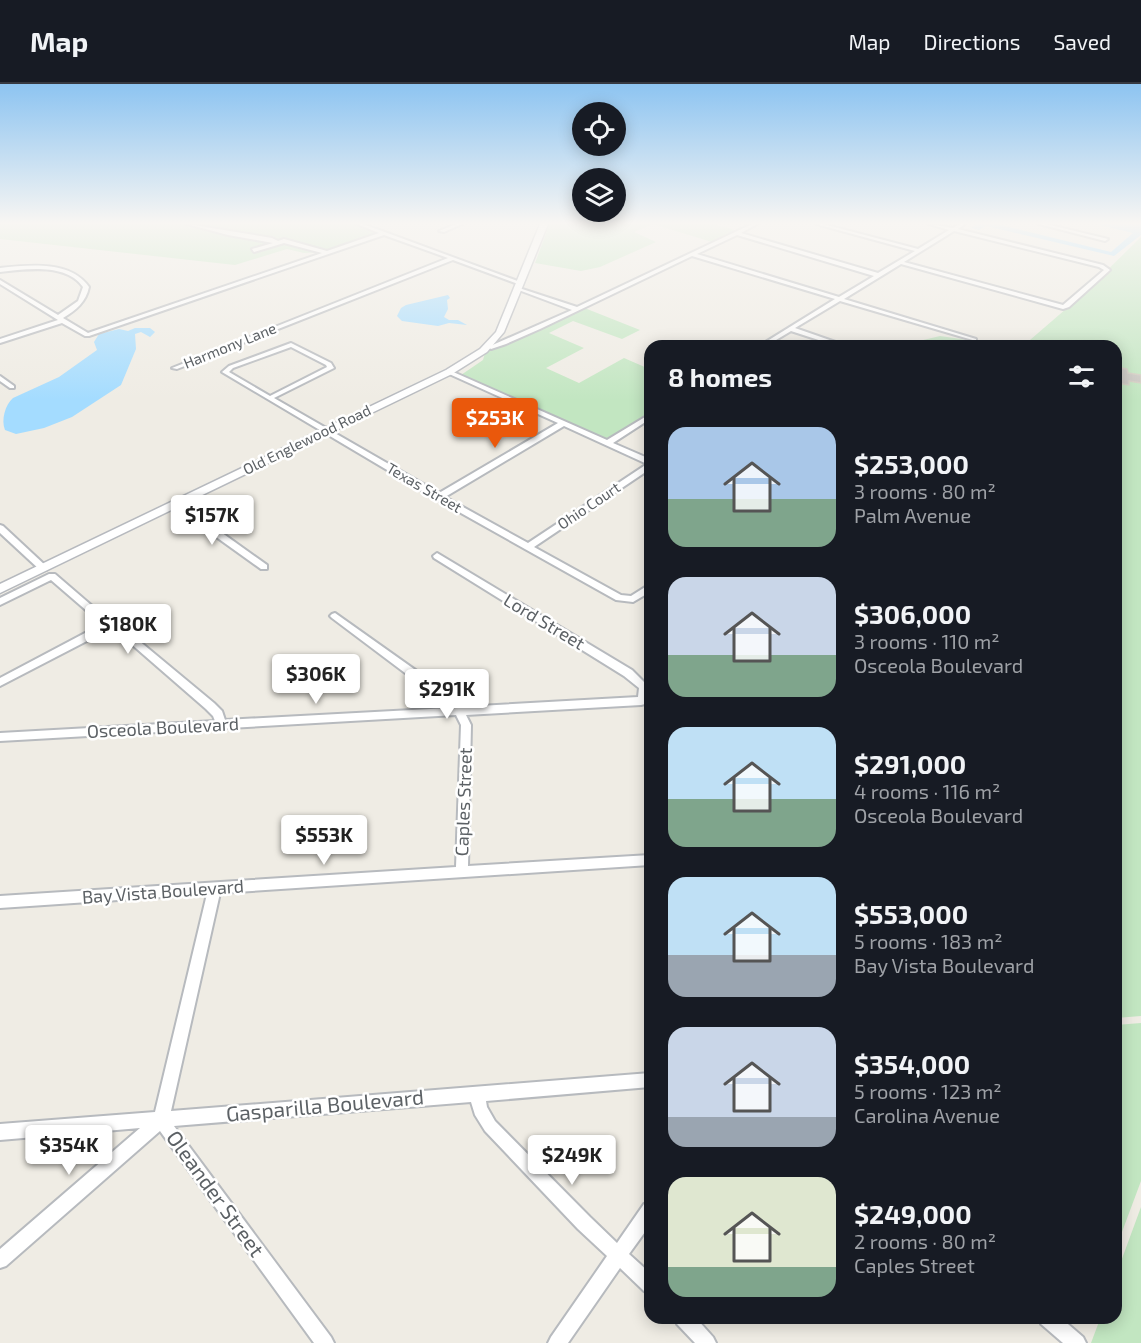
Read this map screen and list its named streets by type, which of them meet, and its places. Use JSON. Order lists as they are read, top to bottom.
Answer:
{
  "streets": {
    "street": [
      "Harmony Lane",
      "Old Englewood Road",
      "Texas Street",
      "Ohio Court",
      "Lord Street",
      "Osceola Boulevard",
      "Caples Street",
      "Bay Vista Boulevard",
      "Gasparilla Boulevard",
      "Oleander Street"
    ]
  },
  "crossings": [
    ["Old Englewood Road", "Texas Street"],
    ["Texas Street", "Ohio Court"],
    ["Osceola Boulevard", "Caples Street"],
    ["Caples Street", "Bay Vista Boulevard"],
    ["Bay Vista Boulevard", "Oleander Street"],
    ["Gasparilla Boulevard", "Oleander Street"]
  ],
  "page": {
    "header": "Map",
    "nav": ["Map", "Directions", "Saved"],
    "heading": "8 homes",
    "price": [
      "$253K",
      "$157K",
      "$180K",
      "$306K",
      "$291K",
      "$553K",
      "$354K",
      "$249K"
    ],
    "list": [
      {
        "name": "$253,000",
        "note": "3 rooms · 80 m² · Palm Avenue"
      },
      {
        "name": "$306,000",
        "note": "3 rooms · 110 m² · Osceola Boulevard"
      },
      {
        "name": "$291,000",
        "note": "4 rooms · 116 m² · Osceola Boulevard"
      },
      {
        "name": "$553,000",
        "note": "5 rooms · 183 m² · Bay Vista Boulevard"
      },
      {
        "name": "$354,000",
        "note": "5 rooms · 123 m² · Carolina Avenue"
      },
      {
        "name": "$249,000",
        "note": "2 rooms · 80 m² · Caples Street"
      }
    ]
  }
}
